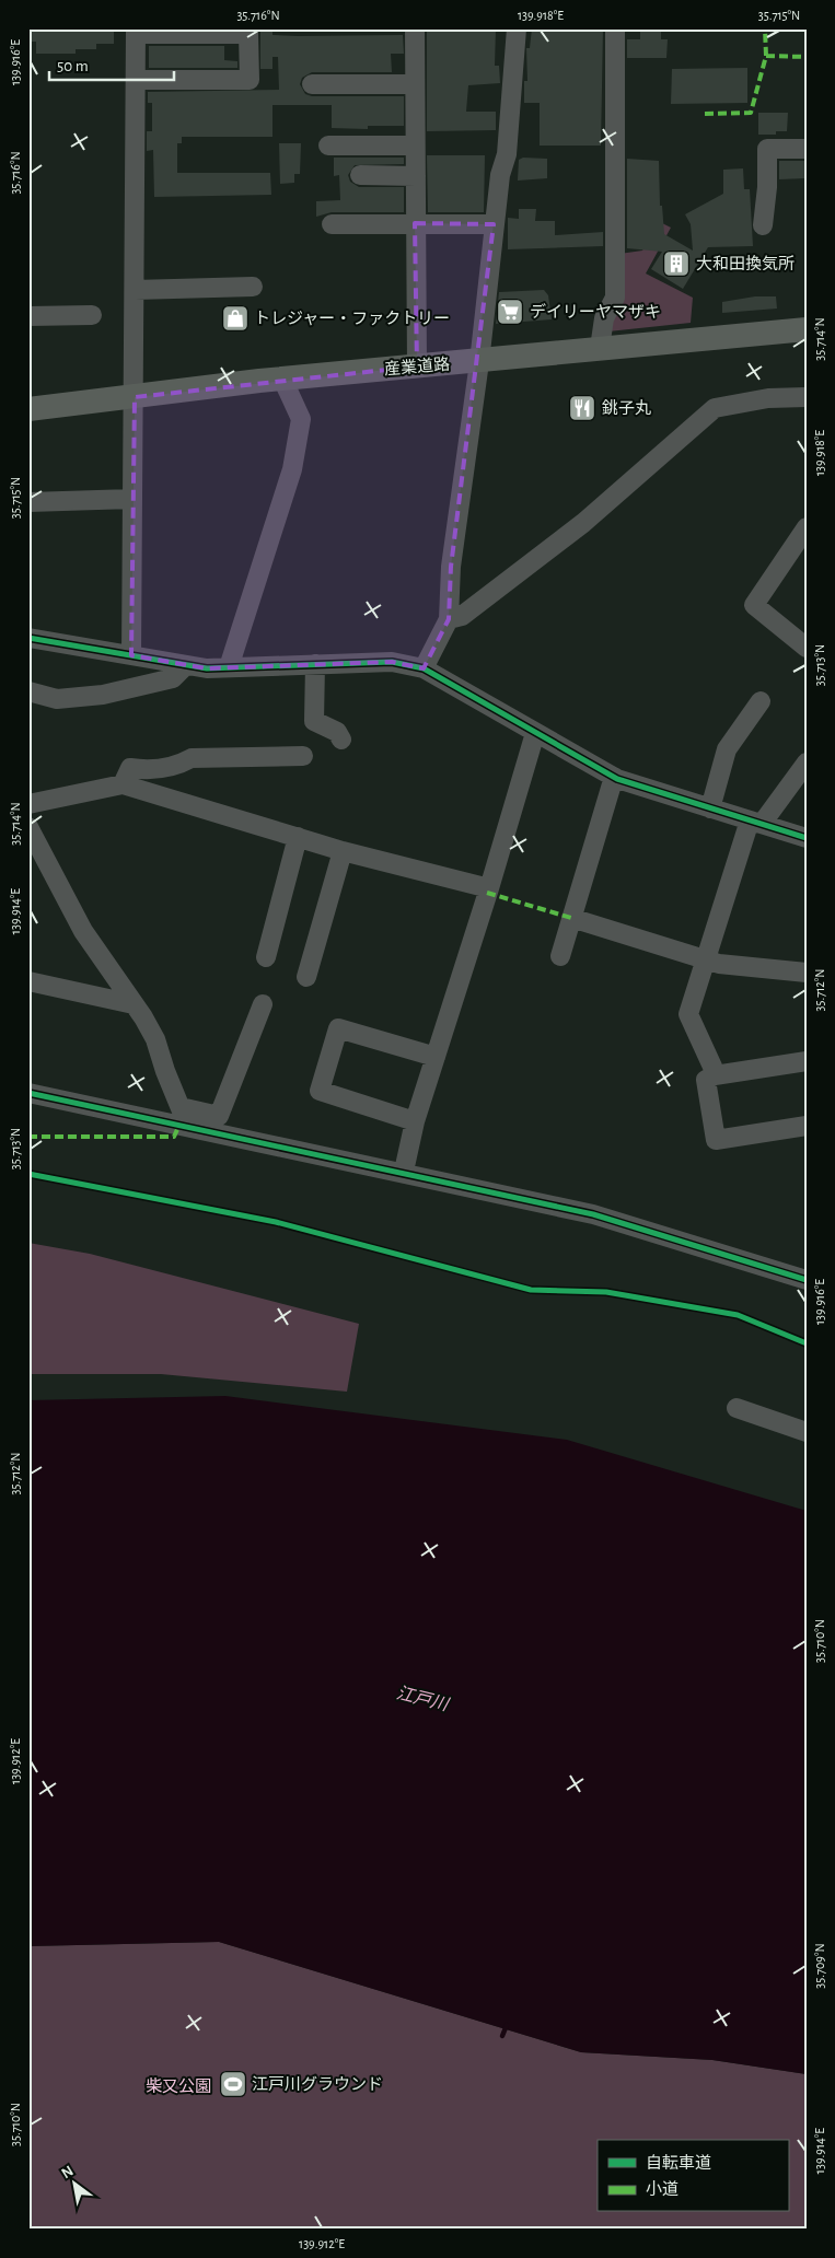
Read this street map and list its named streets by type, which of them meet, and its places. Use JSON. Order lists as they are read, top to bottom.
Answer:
{
  "streets": {
    "main road": ["産業道路"]
  },
  "water": ["江戸川"],
  "parks": ["柴又公園"],
  "places": {
    "building": ["大和田換気所"],
    "supermarket": ["デイリーヤマザキ"],
    "shop": ["トレジャー・ファクトリー"],
    "restaurant": ["銚子丸"],
    "sports": ["江戸川グラウンド"]
  },
  "legend": ["自転車道", "小道"],
  "scale_bar": "50 m",
  "north": "top left",
  "coordinates": [
    "35.716°N",
    "139.918°E",
    "35.715°N",
    "139.916°E",
    "35.714°N",
    "35.713°N",
    "139.914°E",
    "35.712°N",
    "35.710°N",
    "139.912°E",
    "35.709°N"
  ]
}
